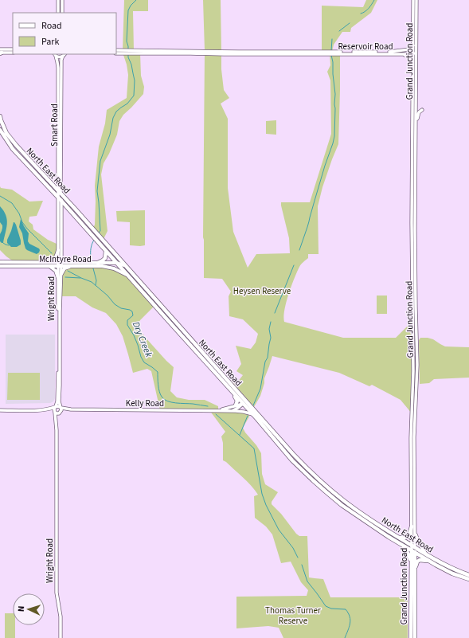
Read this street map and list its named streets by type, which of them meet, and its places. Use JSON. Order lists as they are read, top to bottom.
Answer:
{
  "streets": {
    "highway": ["Grand Junction Road", "North East Road"],
    "main road": [
      "Reservoir Road",
      "Smart Road",
      "McIntyre Road",
      "Wright Road",
      "Kelly Road"
    ]
  },
  "crossings": [
    ["Reservoir Road", "Grand Junction Road"],
    ["Grand Junction Road", "North East Road"],
    ["Smart Road", "North East Road"],
    ["Smart Road", "Wright Road"],
    ["North East Road", "McIntyre Road"],
    ["North East Road", "Wright Road"],
    ["North East Road", "Kelly Road"],
    ["McIntyre Road", "Wright Road"],
    ["Wright Road", "Kelly Road"]
  ],
  "water": ["Dry Creek"],
  "parks": ["Heysen Reserve", "Thomas Turner Reserve"],
  "legend": ["Road", "Park"],
  "north": "left"
}
